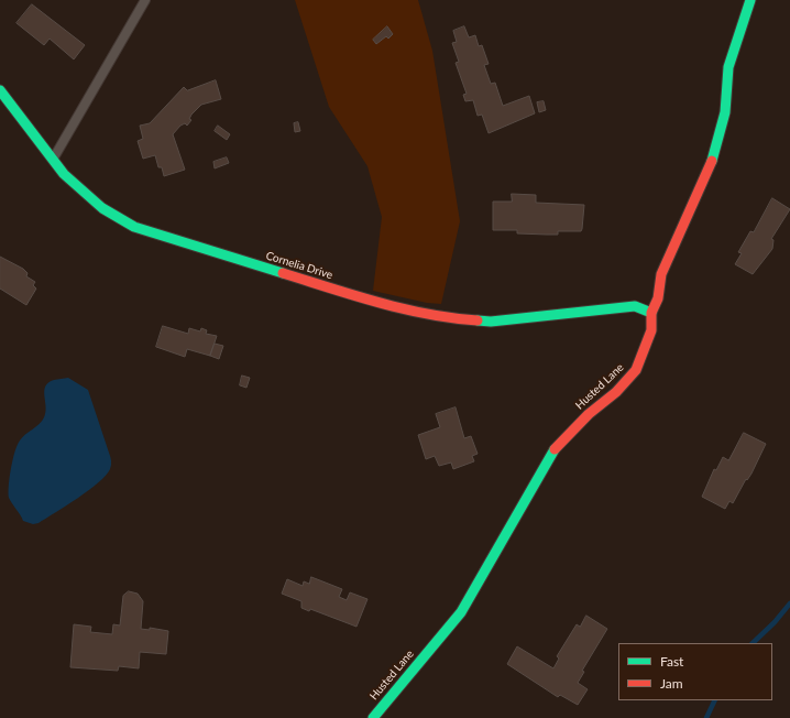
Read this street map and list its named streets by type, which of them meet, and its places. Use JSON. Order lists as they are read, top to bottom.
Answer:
{
  "streets": {
    "street": ["Cornelia Drive", "Husted Lane"]
  },
  "crossings": [
    ["Cornelia Drive", "Husted Lane"]
  ],
  "legend": ["Fast", "Jam"]
}
